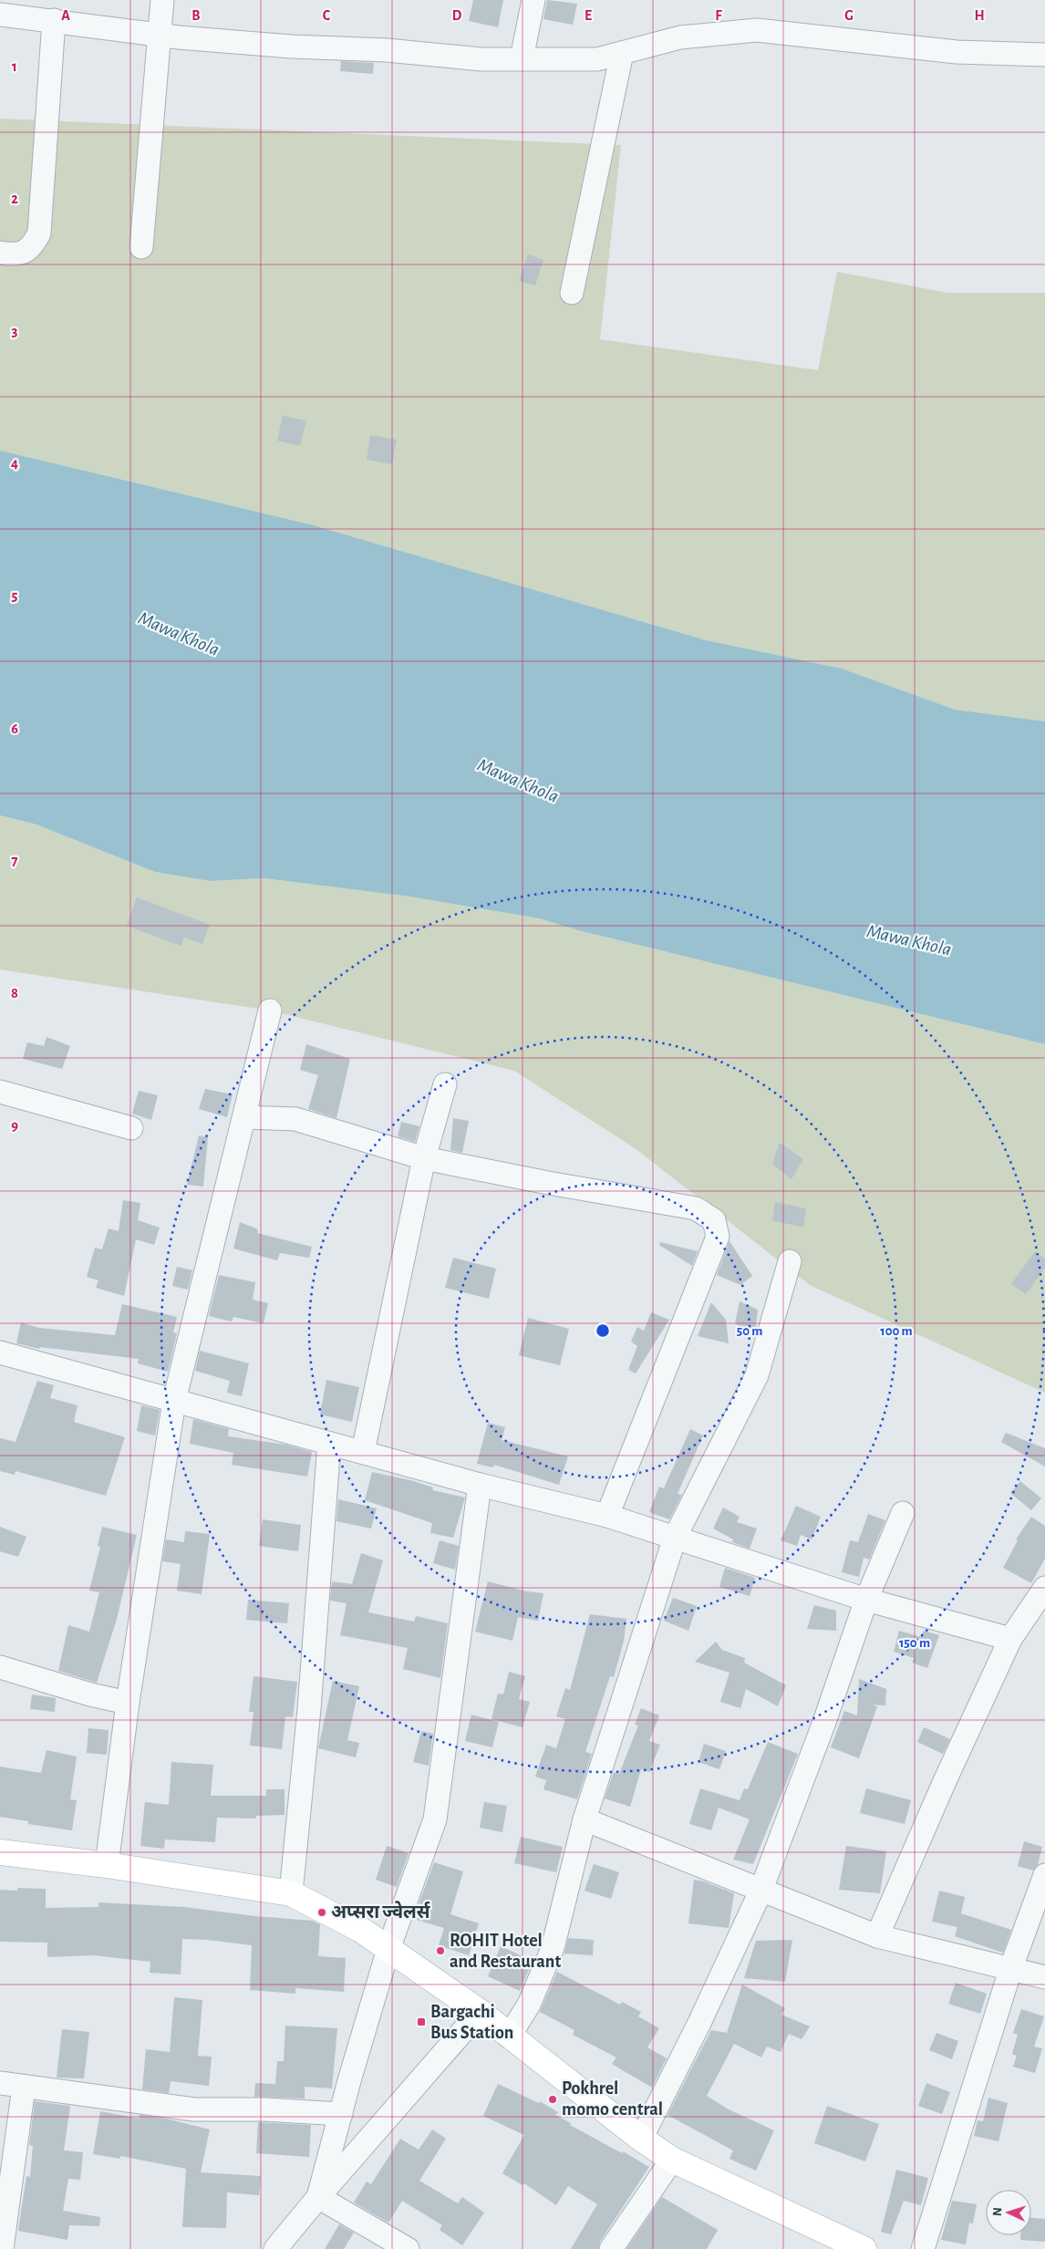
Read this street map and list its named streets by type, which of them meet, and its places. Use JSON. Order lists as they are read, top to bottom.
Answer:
{
  "water": ["Mawa Khola"],
  "places": {
    "other": ["अप्सरा ज्वेलर्स", "ROHIT Hotel and Restaurant", "Pokhrel momo central"],
    "transit": ["Bargachi Bus Station"]
  },
  "north": "left",
  "grid": {
    "columns": [
      "A",
      "B",
      "C",
      "D",
      "E",
      "F",
      "G",
      "H"
    ],
    "rows": [
      "1",
      "2",
      "3",
      "4",
      "5",
      "6",
      "7",
      "8",
      "9"
    ]
  },
  "rings": ["50 m", "100 m", "150 m"]
}
